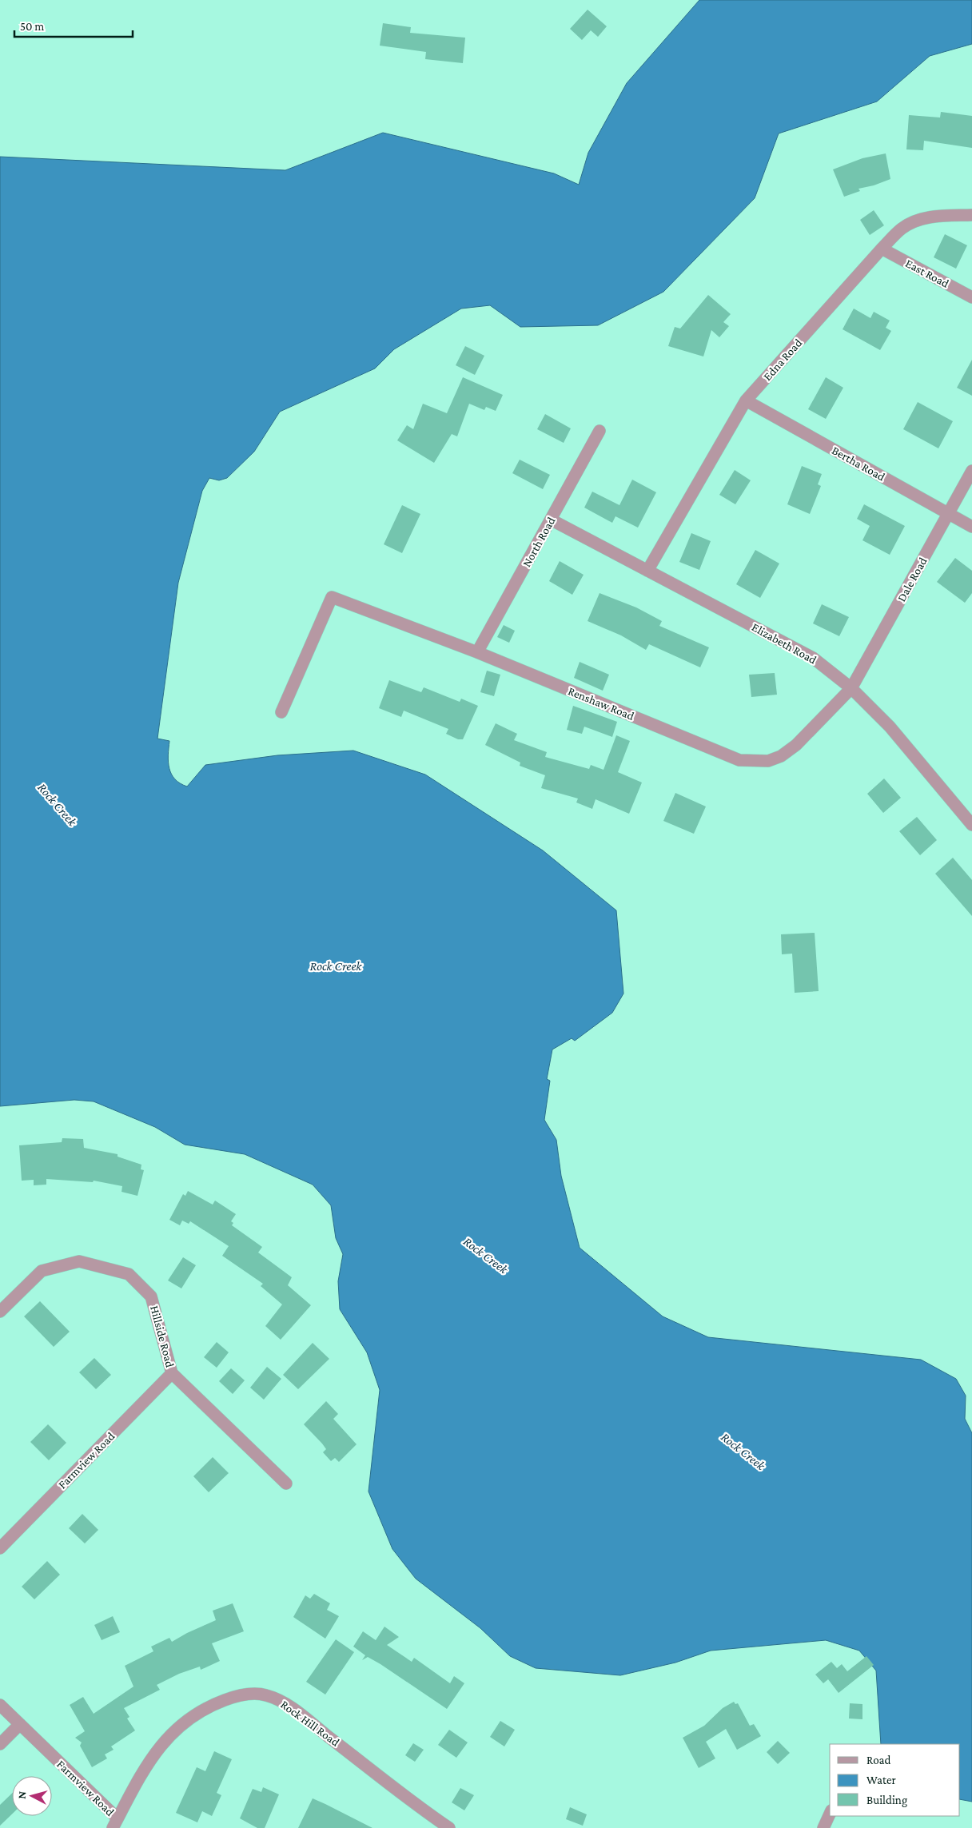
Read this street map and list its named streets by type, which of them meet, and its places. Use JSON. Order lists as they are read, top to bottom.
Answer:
{
  "streets": {
    "street": [
      "East Road",
      "Edna Road",
      "Bertha Road",
      "North Road",
      "Dale Road",
      "Elizabeth Road",
      "Renshaw Road",
      "Hillside Road",
      "Farmview Road",
      "Rock Hill Road"
    ]
  },
  "crossings": [
    ["East Road", "Edna Road"],
    ["Edna Road", "Bertha Road"],
    ["Edna Road", "Elizabeth Road"],
    ["Bertha Road", "Dale Road"],
    ["North Road", "Elizabeth Road"],
    ["North Road", "Renshaw Road"],
    ["Dale Road", "Elizabeth Road"],
    ["Dale Road", "Renshaw Road"],
    ["Elizabeth Road", "Renshaw Road"],
    ["Hillside Road", "Farmview Road"],
    ["Farmview Road", "Rock Hill Road"]
  ],
  "water": ["Rock Creek"],
  "legend": ["Road", "Water", "Building"],
  "scale_bar": "50 m",
  "north": "left"
}
